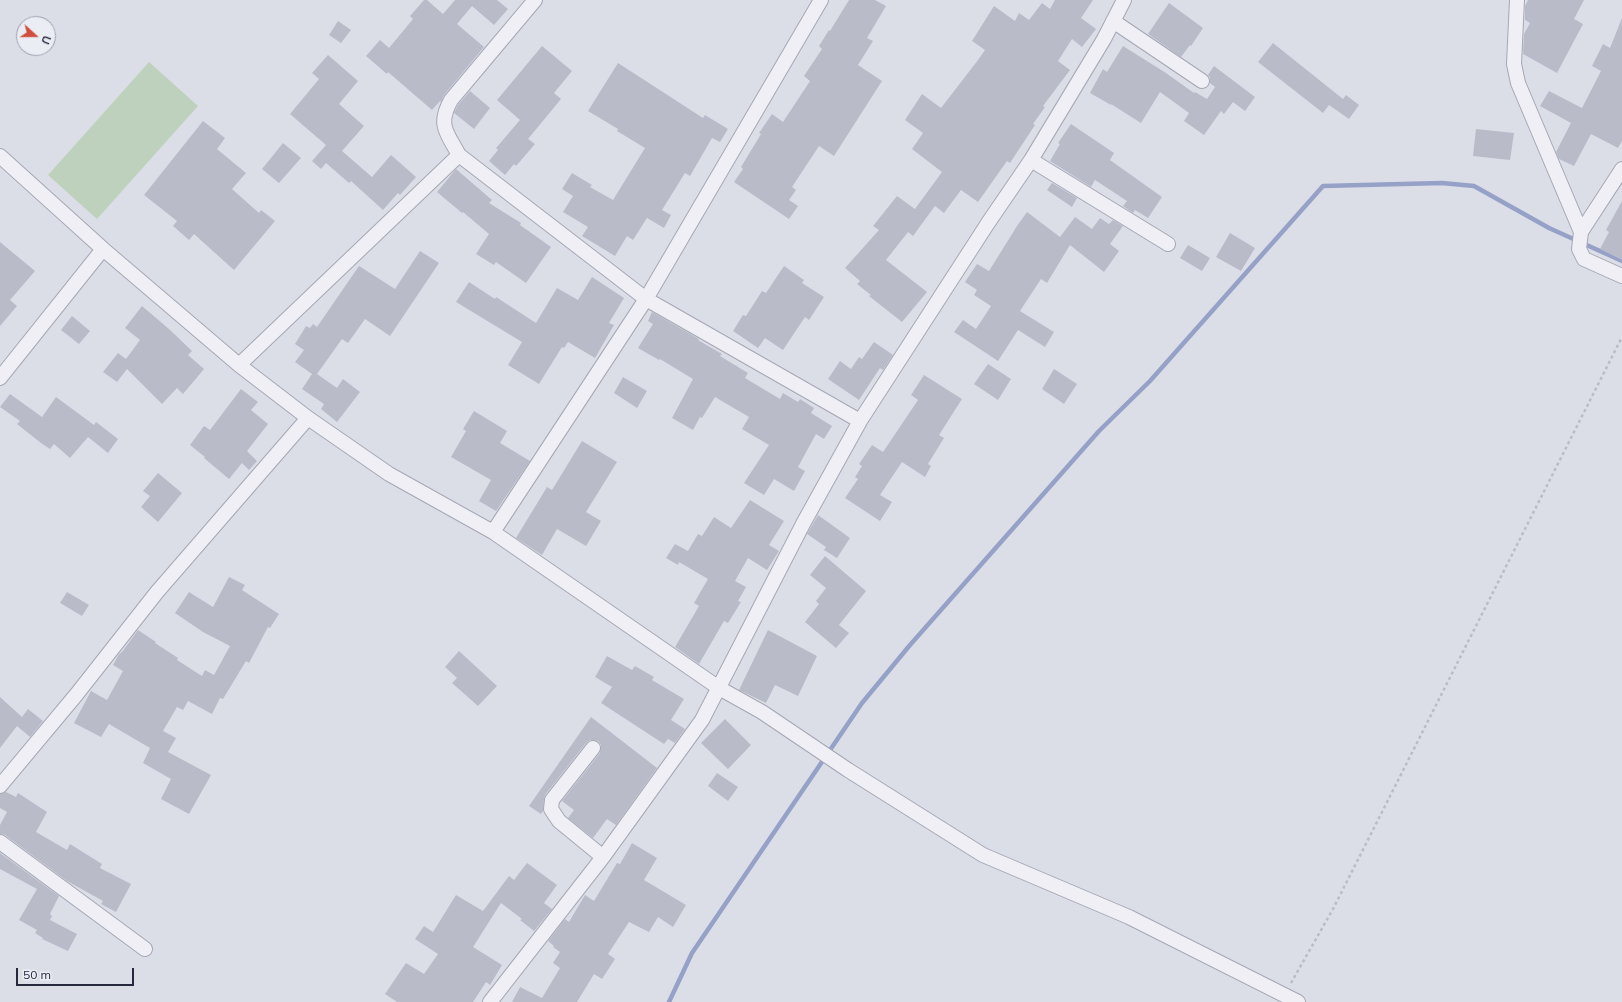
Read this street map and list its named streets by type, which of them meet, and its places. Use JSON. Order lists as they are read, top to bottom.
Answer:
{
  "scale_bar": "50 m",
  "north": "right"
}
